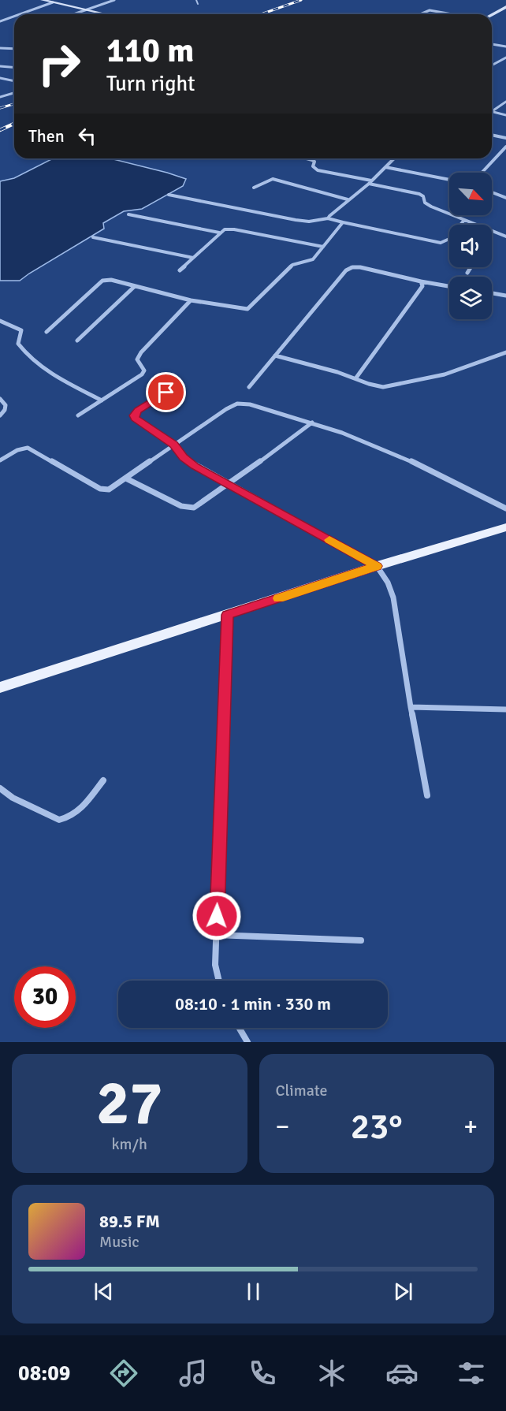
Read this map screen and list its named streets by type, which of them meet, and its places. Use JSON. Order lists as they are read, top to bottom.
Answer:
{
  "north": "bottom right",
  "page": {
    "turn": ["110 m", "Turn right"],
    "then": "Then",
    "limit": "30",
    "trip": "08:10 · 1 min · 330 m",
    "tile": [
      ["27", "km/h"],
      "Climate"
    ],
    "heat": ["−", "23°", "+"],
    "song": ["89.5 FM", "Music"],
    "tabs": "08:09"
  }
}
